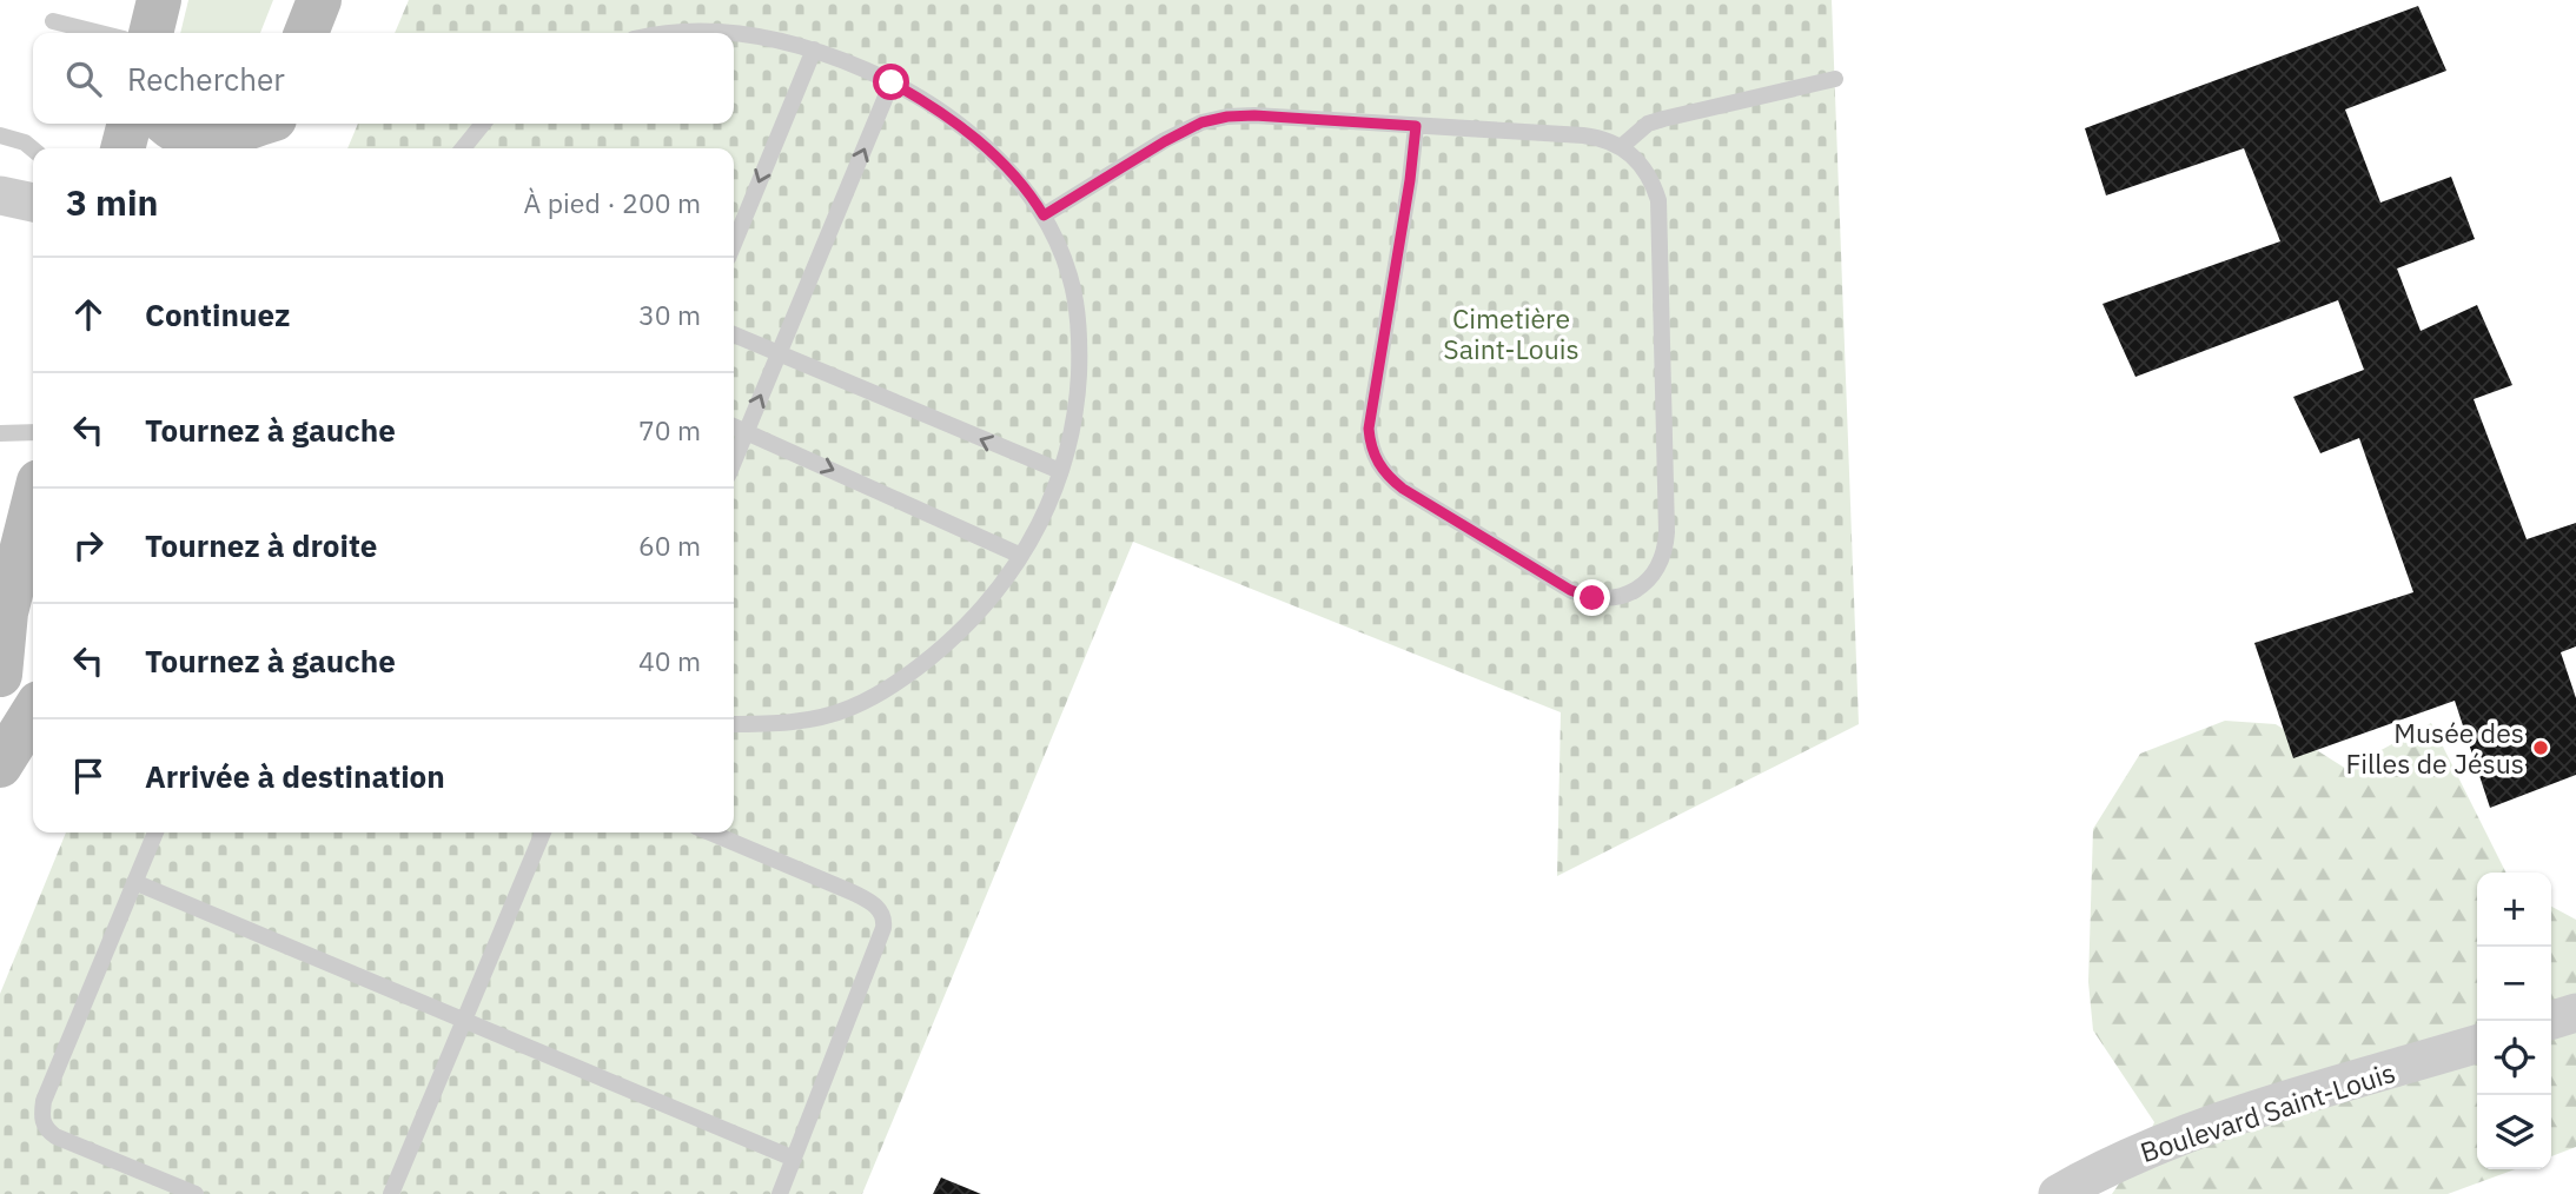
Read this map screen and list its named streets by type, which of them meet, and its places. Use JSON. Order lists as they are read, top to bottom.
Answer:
{
  "streets": {
    "street": ["Boulevard Saint-Louis"]
  },
  "parks": ["Cimetière Saint-Louis"],
  "places": ["Musée des Filles de Jésus"],
  "page": {
    "search": "Rechercher",
    "heading": ["3 min", "À pied · 200 m"],
    "list": [
      ["Continuez", "30 m"],
      ["Tournez à gauche", "70 m"],
      ["Tournez à droite", "60 m"],
      ["Tournez à gauche", "40 m"],
      "Arrivée à destination"
    ],
    "map_buttons": ["+", "−"]
  }
}
